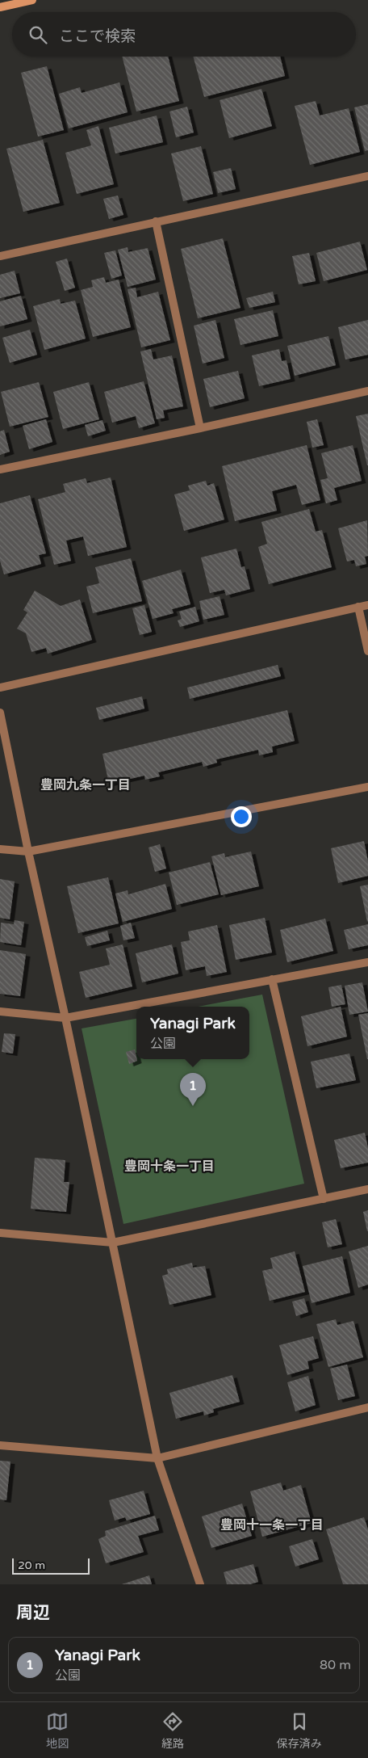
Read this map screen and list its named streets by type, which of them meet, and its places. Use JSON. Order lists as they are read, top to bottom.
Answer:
{
  "districts": ["豊岡九条一丁目", "豊岡十条一丁目", "豊岡十一条一丁目"],
  "scale_bar": "20 m",
  "page": {
    "search": "ここで検索",
    "popup": ["Yanagi Park", "公園"],
    "pins": "1",
    "scale": "20 m",
    "heading": "周辺",
    "list": [
      {
        "mark": "1",
        "name": "Yanagi Park",
        "note": "公園",
        "value": "80 m"
      }
    ],
    "nav": ["地図", "経路", "保存済み"]
  }
}
